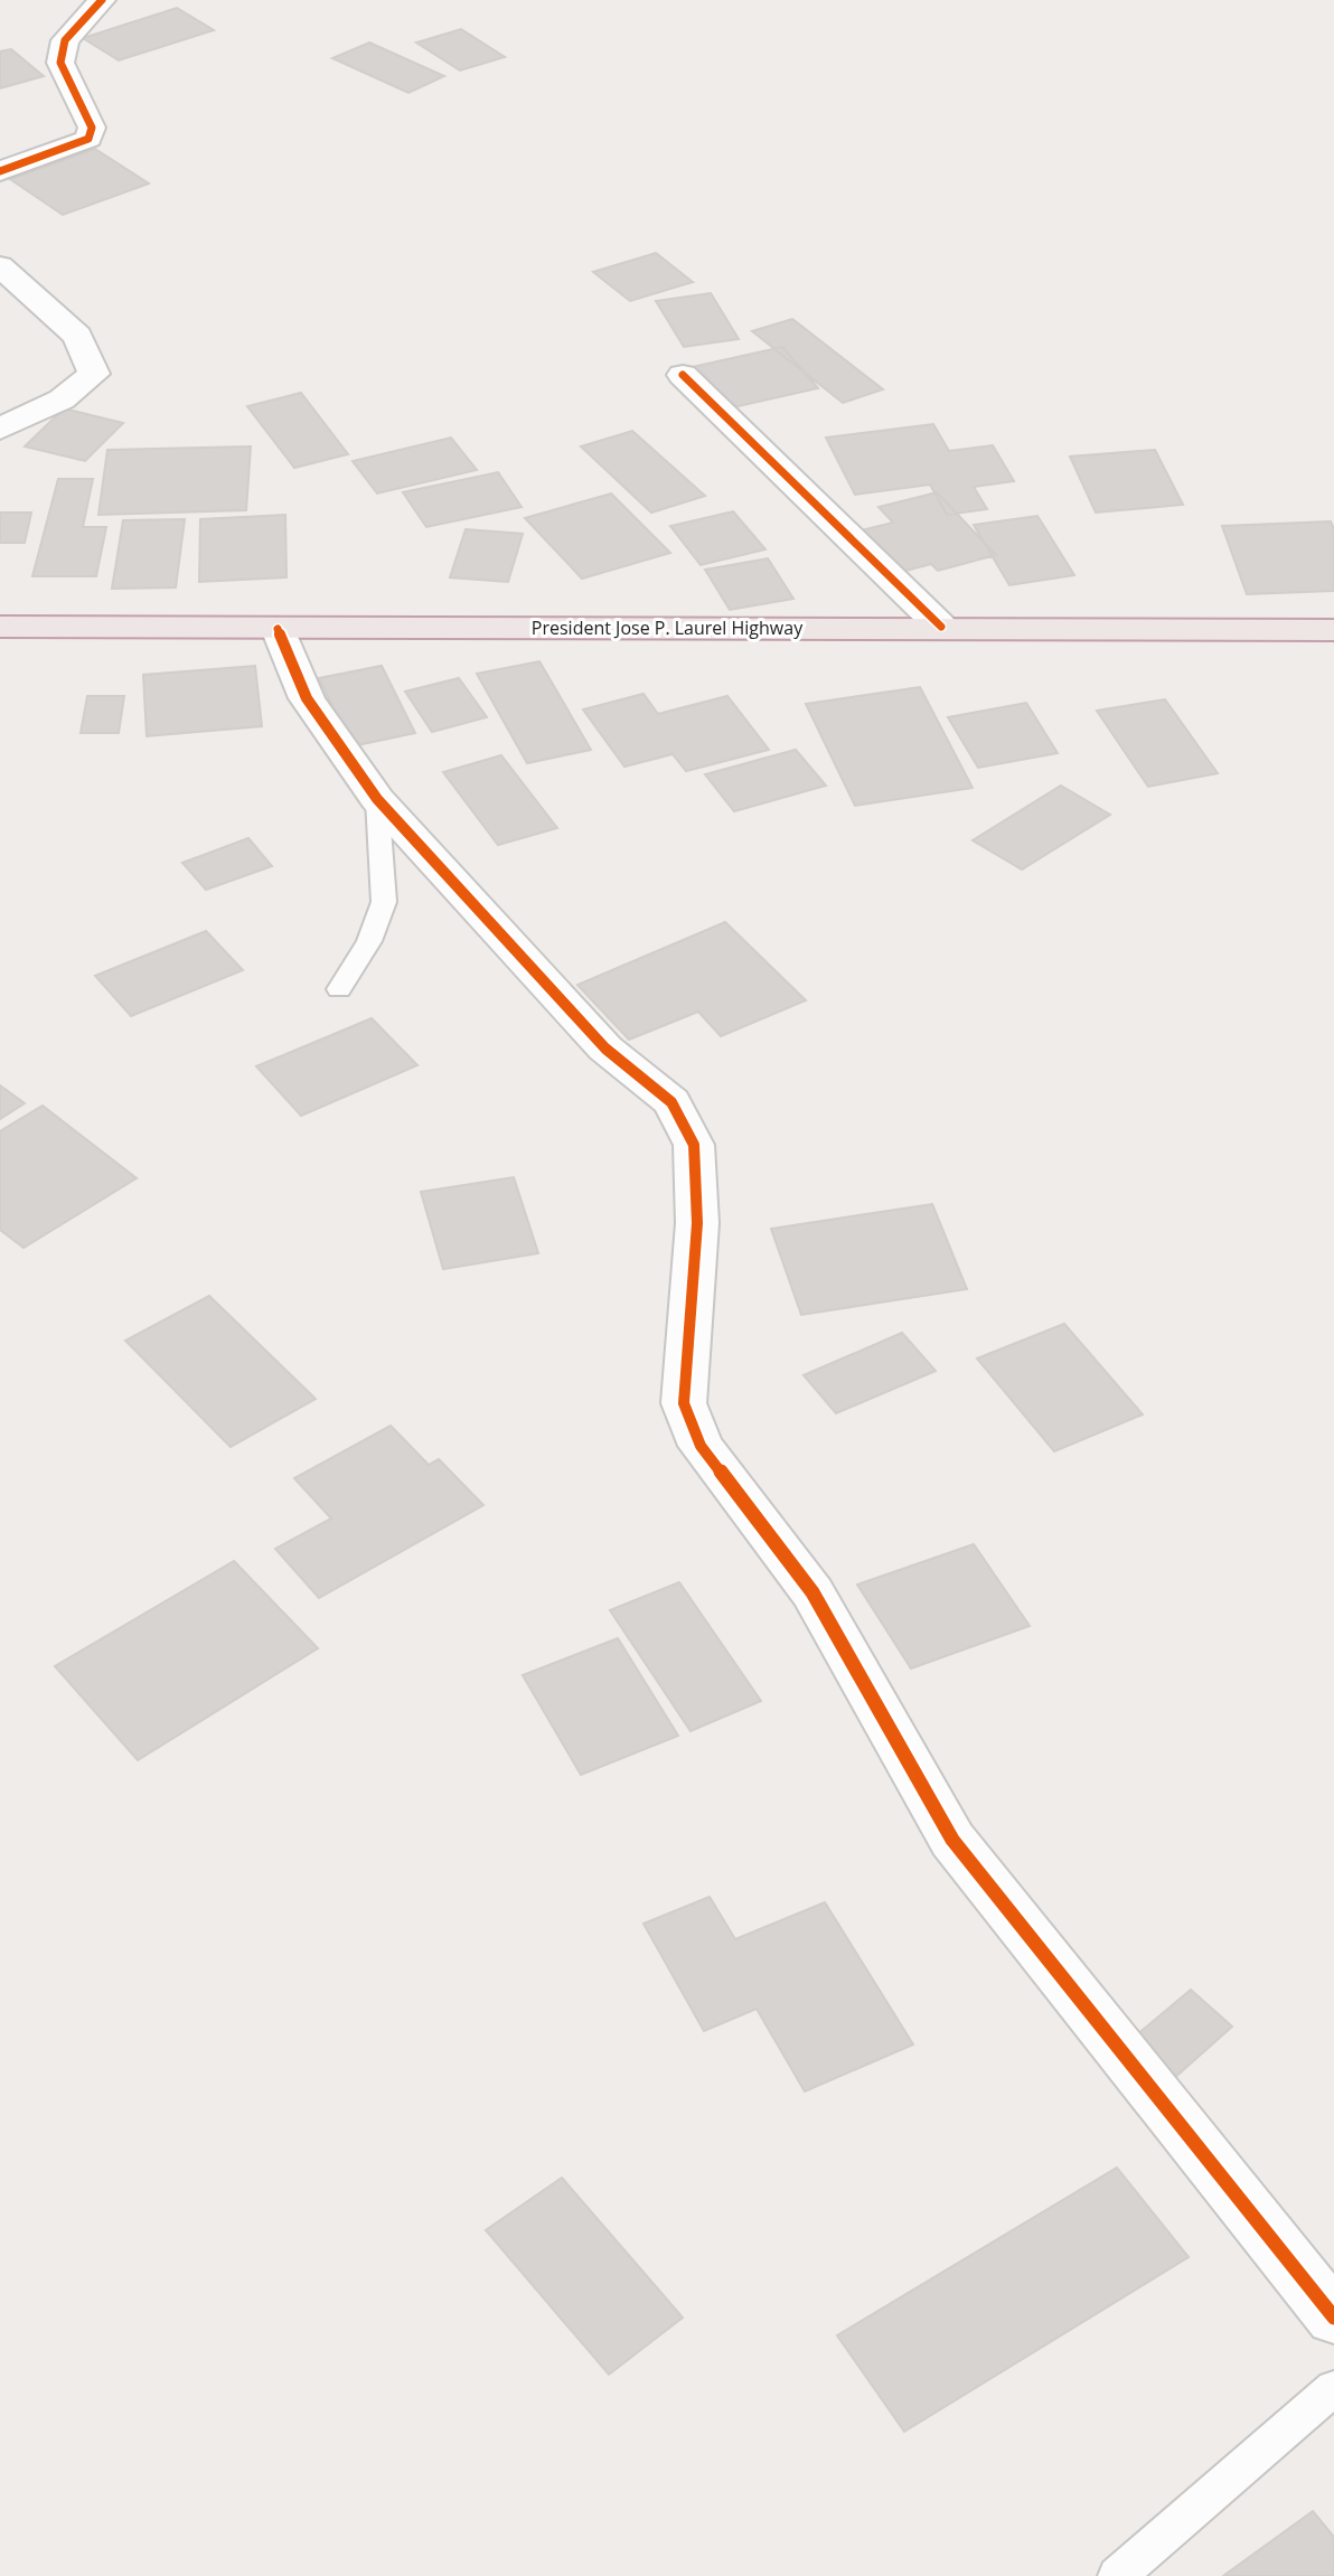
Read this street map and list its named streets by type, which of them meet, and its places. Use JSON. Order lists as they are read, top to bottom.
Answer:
{
  "streets": {
    "highway": ["President Jose P. Laurel Highway"]
  }
}
